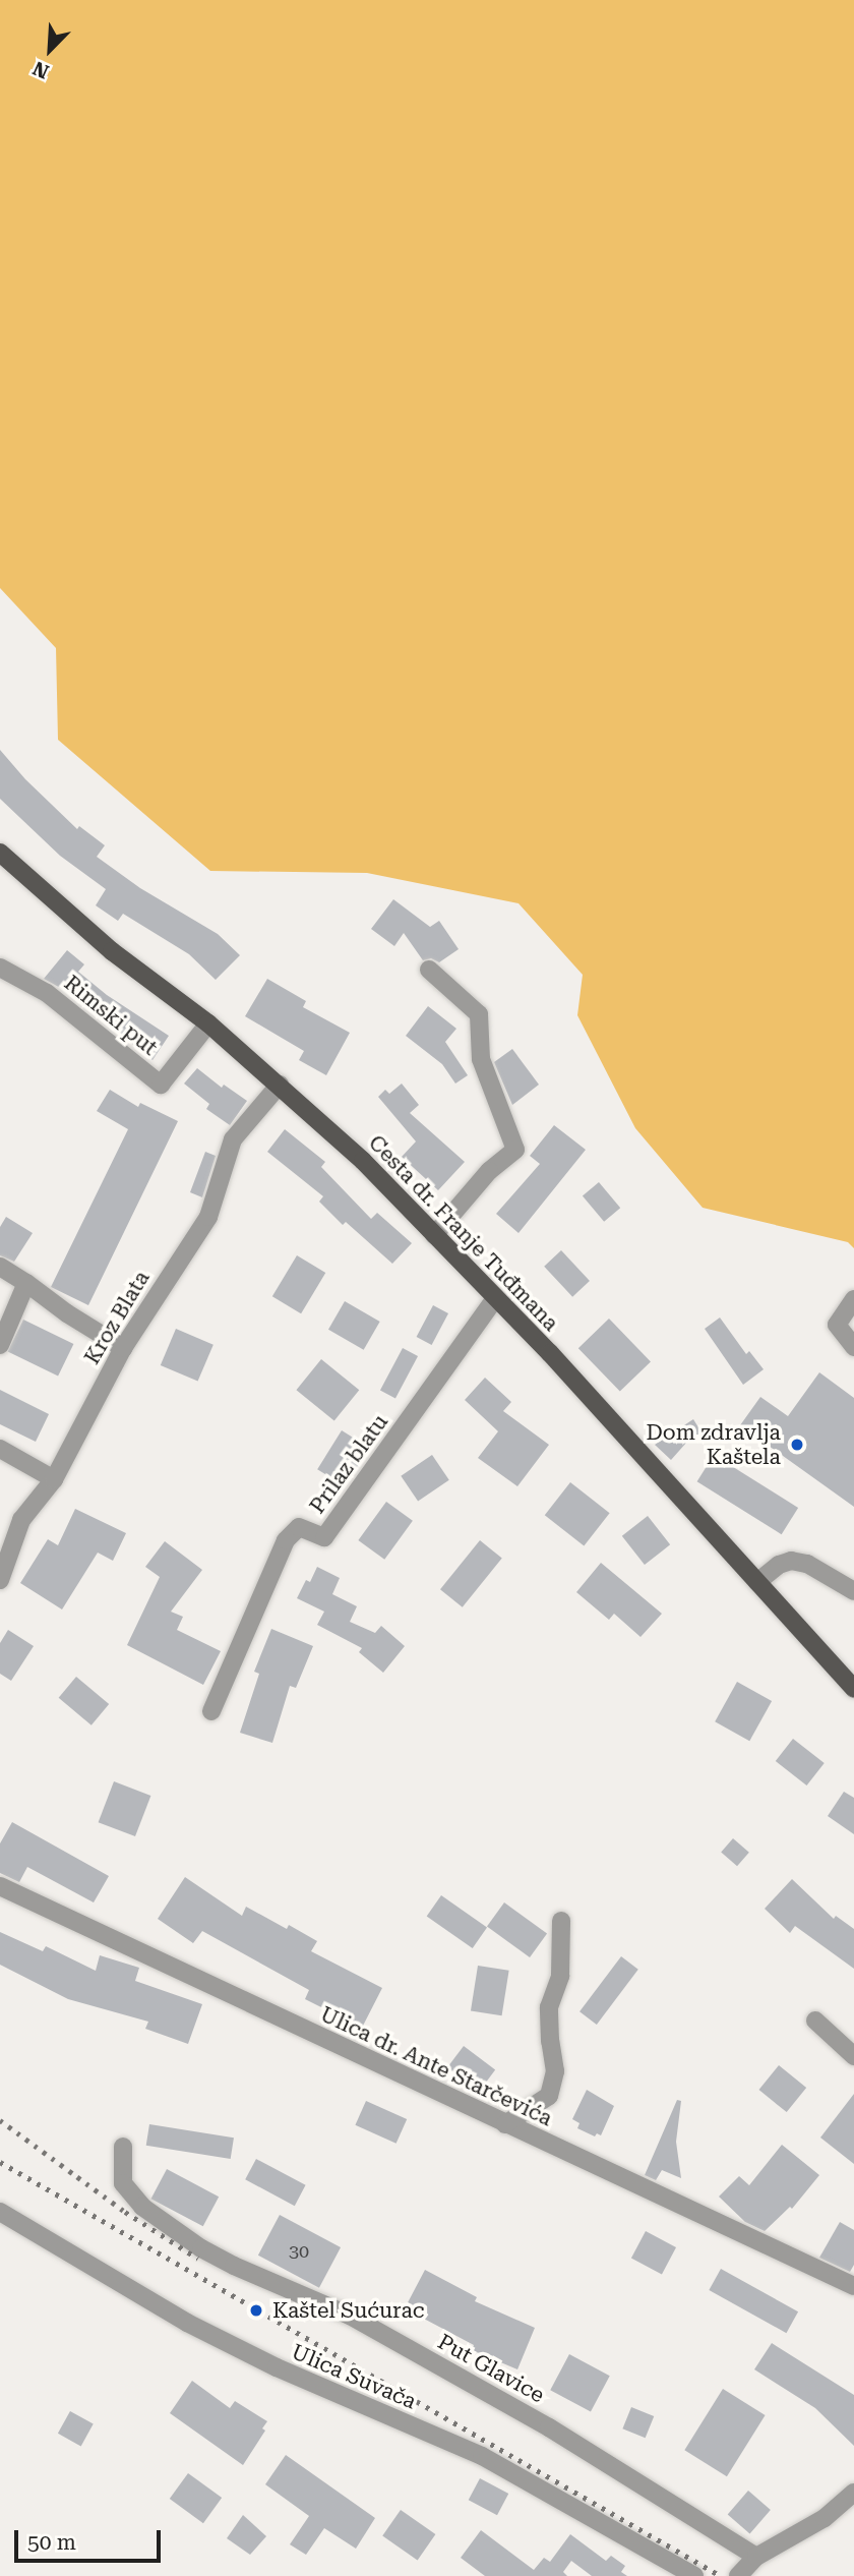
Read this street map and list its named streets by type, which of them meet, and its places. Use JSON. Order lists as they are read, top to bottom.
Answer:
{
  "streets": {
    "main road": ["Cesta dr. Franje Tuđmana"],
    "street": [
      "Rimski put",
      "Kroz Blata",
      "Prilaz blatu",
      "Ulica dr. Ante Starčevića",
      "Put Glavice",
      "Ulica Suvača"
    ]
  },
  "crossings": [
    ["Rimski put", "Cesta dr. Franje Tuđmana"],
    ["Cesta dr. Franje Tuđmana", "Kroz Blata"],
    ["Cesta dr. Franje Tuđmana", "Prilaz blatu"]
  ],
  "places": ["Dom zdravlja Kaštela", "Kaštel Sućurac"],
  "house_numbers": ["30"],
  "scale_bar": "50 m",
  "north": "bottom left"
}
